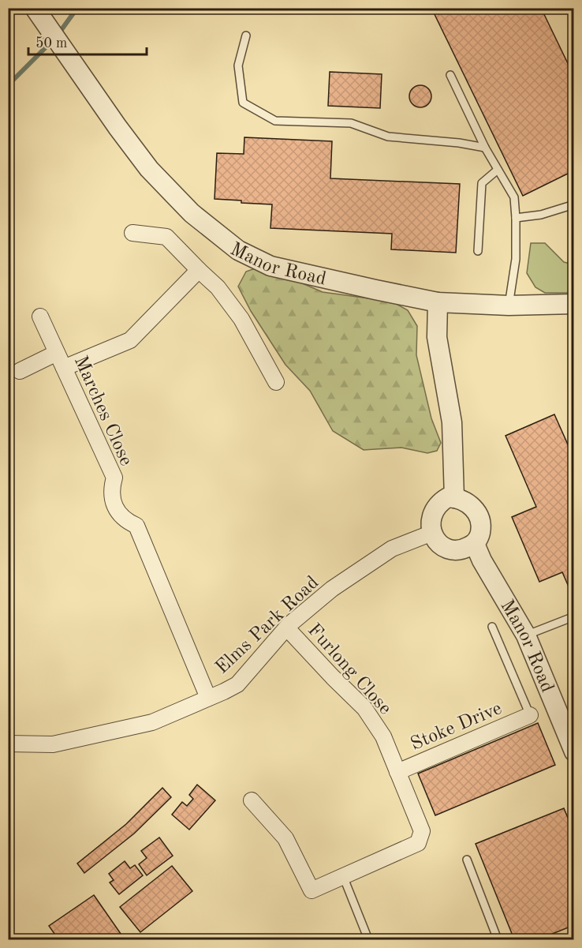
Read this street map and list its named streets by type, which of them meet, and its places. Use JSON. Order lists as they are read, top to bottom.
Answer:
{
  "streets": {
    "street": [
      "Manor Road",
      "Marches Close",
      "Elms Park Road",
      "Furlong Close",
      "Stoke Drive"
    ]
  },
  "crossings": [
    ["Manor Road", "Elms Park Road"],
    ["Marches Close", "Elms Park Road"],
    ["Elms Park Road", "Furlong Close"],
    ["Furlong Close", "Stoke Drive"]
  ],
  "scale_bar": "50 m"
}
